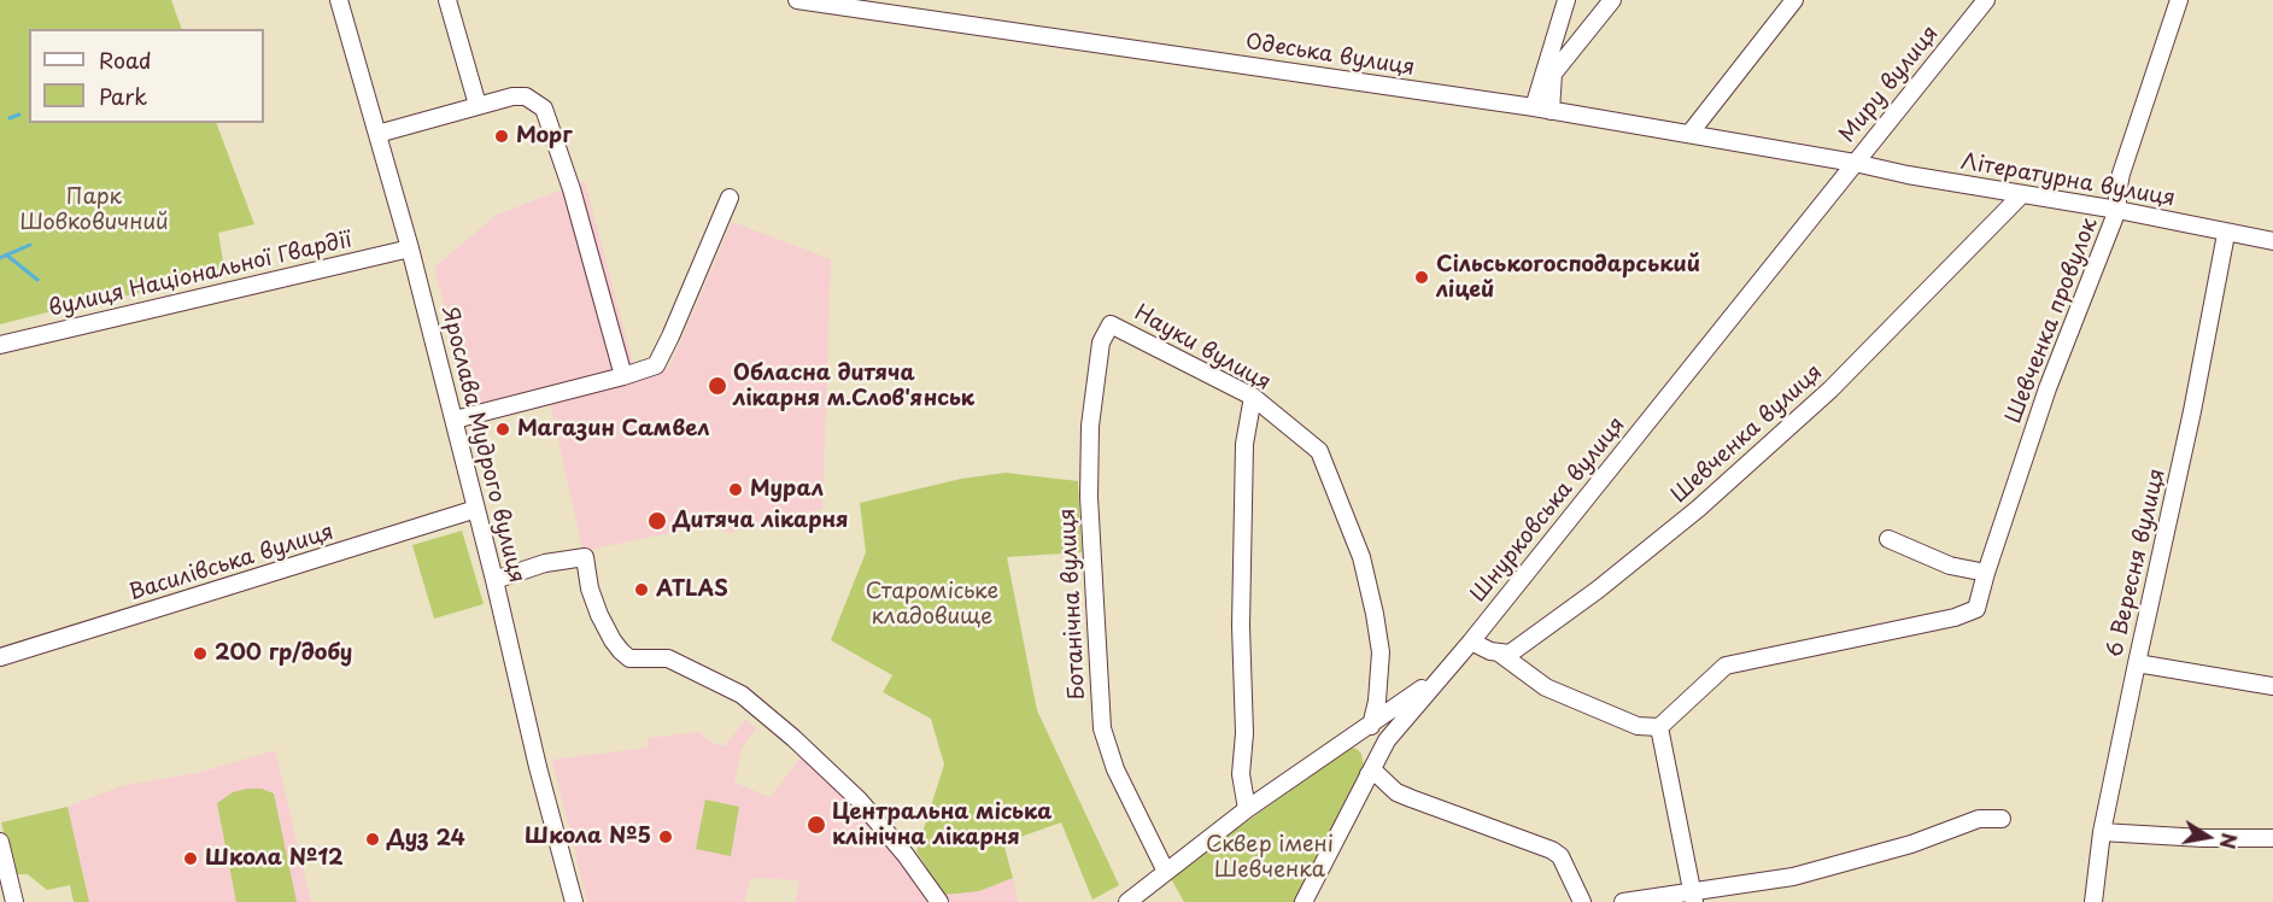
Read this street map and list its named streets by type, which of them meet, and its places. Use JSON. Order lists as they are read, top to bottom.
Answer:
{
  "streets": {
    "street": [
      "Одеська вулиця",
      "Миру вулиця",
      "Літературна вулиця",
      "вулиця Національної Гвардії",
      "Шевченка провулок",
      "Науки вулиця",
      "Шевченка вулиця",
      "Ярослава Мудрого вулиця",
      "Шнурковська вулиця",
      "Василівська вулиця",
      "6 Вересня вулиця",
      "Ботанічна вулиця"
    ]
  },
  "crossings": [
    ["Одеська вулиця", "Миру вулиця"],
    ["Одеська вулиця", "Літературна вулиця"],
    ["Одеська вулиця", "Шнурковська вулиця"],
    ["Миру вулиця", "Літературна вулиця"],
    ["Миру вулиця", "Шнурковська вулиця"],
    ["Літературна вулиця", "Шевченка провулок"],
    ["Літературна вулиця", "Шевченка вулиця"],
    ["Літературна вулиця", "Шнурковська вулиця"],
    ["Літературна вулиця", "6 Вересня вулиця"],
    ["вулиця Національної Гвардії", "Ярослава Мудрого вулиця"],
    ["Науки вулиця", "Ботанічна вулиця"],
    ["Ярослава Мудрого вулиця", "Василівська вулиця"]
  ],
  "parks": ["Парк Шовковичний", "Староміське кладовище", "Сквер імені Шевченка"],
  "places": [
    "Морг",
    "Сільськогосподарський ліцей",
    "Обласна дитяча лікарня м.Слов'янськ",
    "Магазин Самвел",
    "Мурал",
    "Дитяча лікарня",
    "ATLAS",
    "200 гр/добу",
    "Центральна міська клінічна лікарня",
    "Школа №5",
    "Дуз 24",
    "Школа №12"
  ],
  "legend": ["Road", "Park"],
  "north": "right"
}
